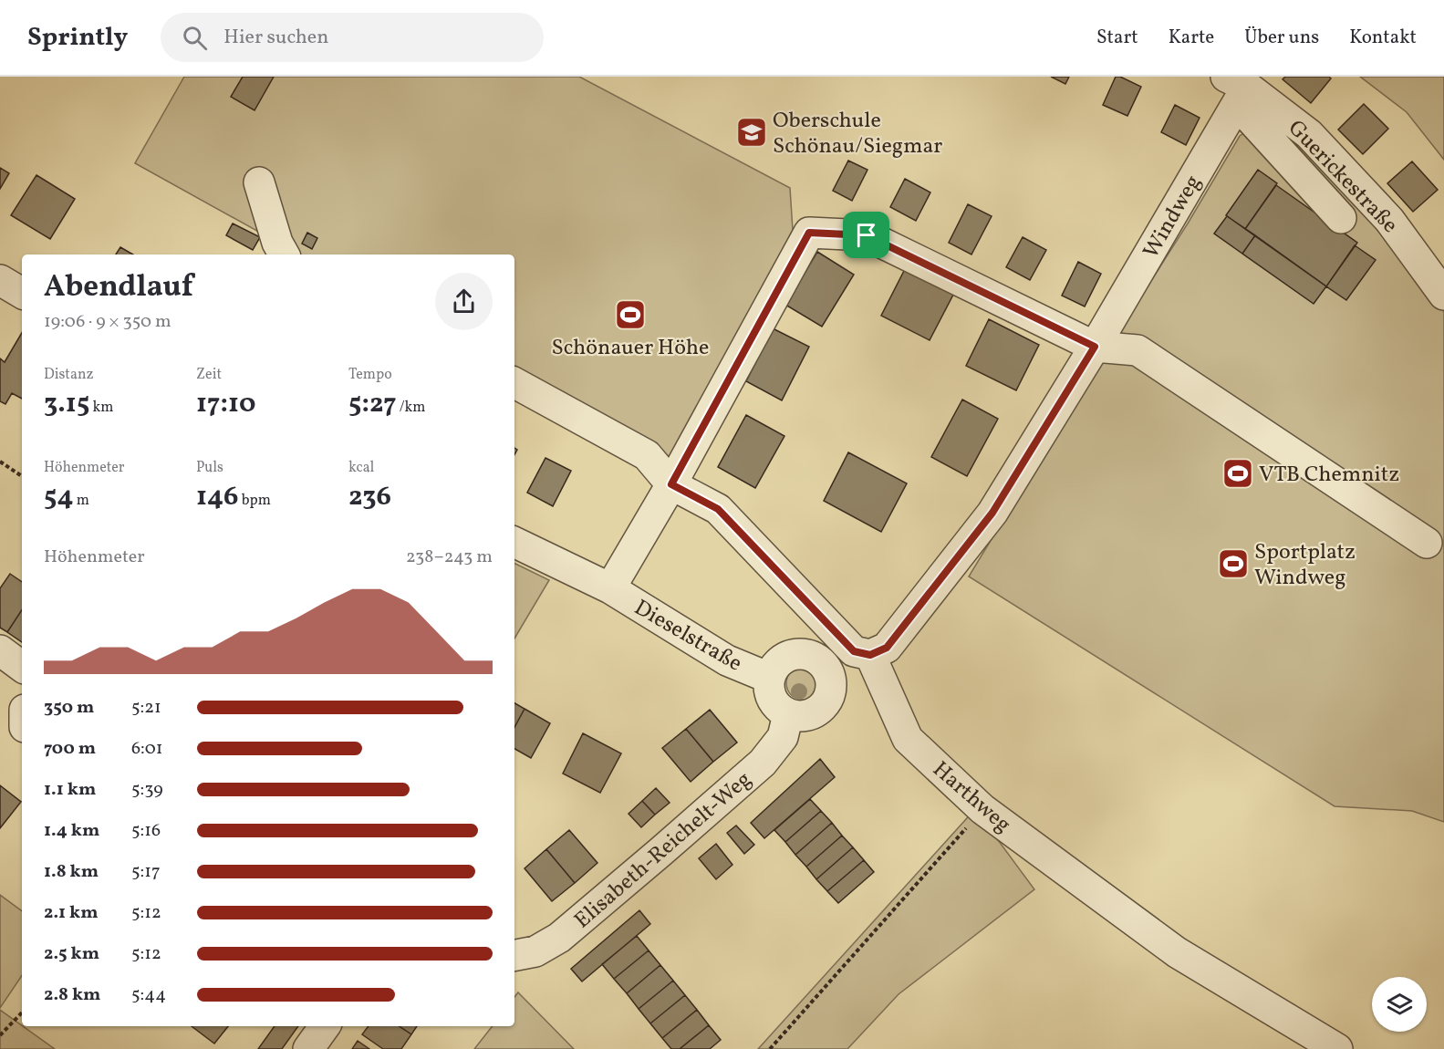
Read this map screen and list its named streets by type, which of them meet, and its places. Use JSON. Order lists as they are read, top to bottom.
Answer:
{
  "streets": {
    "street": [
      "Guerickestraße",
      "Windweg",
      "Dieselstraße",
      "Harthweg",
      "Elisabeth-Reichelt-Weg"
    ]
  },
  "crossings": [
    ["Guerickestraße", "Windweg"],
    ["Windweg", "Dieselstraße"],
    ["Windweg", "Harthweg"],
    ["Dieselstraße", "Elisabeth-Reichelt-Weg"]
  ],
  "places": {
    "school or university": ["Oberschule Schönau/Siegmar"],
    "sports": ["Schönauer Höhe", "VTB Chemnitz", "Sportplatz Windweg"]
  },
  "page": {
    "header": "Sprintly",
    "search": "Hier suchen",
    "nav": [
      "Start",
      "Karte",
      "Über uns",
      "Kontakt"
    ],
    "heading": ["Abendlauf", "19:06 · 9 × 350 m"],
    "stats": [
      ["Distanz", "3.15 km"],
      ["Zeit", "17:10"],
      ["Tempo", "5:27 /km"],
      ["Höhenmeter", "54 m"],
      ["Puls", "146 bpm"],
      ["kcal", "236"]
    ],
    "chart": ["Höhenmeter", "238–243 m"],
    "list": [
      {
        "name": "350 m",
        "note": "5:21"
      },
      {
        "name": "700 m",
        "note": "6:01"
      },
      {
        "name": "1.1 km",
        "note": "5:39"
      },
      {
        "name": "1.4 km",
        "note": "5:16"
      },
      {
        "name": "1.8 km",
        "note": "5:17"
      },
      {
        "name": "2.1 km",
        "note": "5:12"
      },
      {
        "name": "2.5 km",
        "note": "5:12"
      },
      {
        "name": "2.8 km",
        "note": "5:44"
      }
    ]
  }
}
